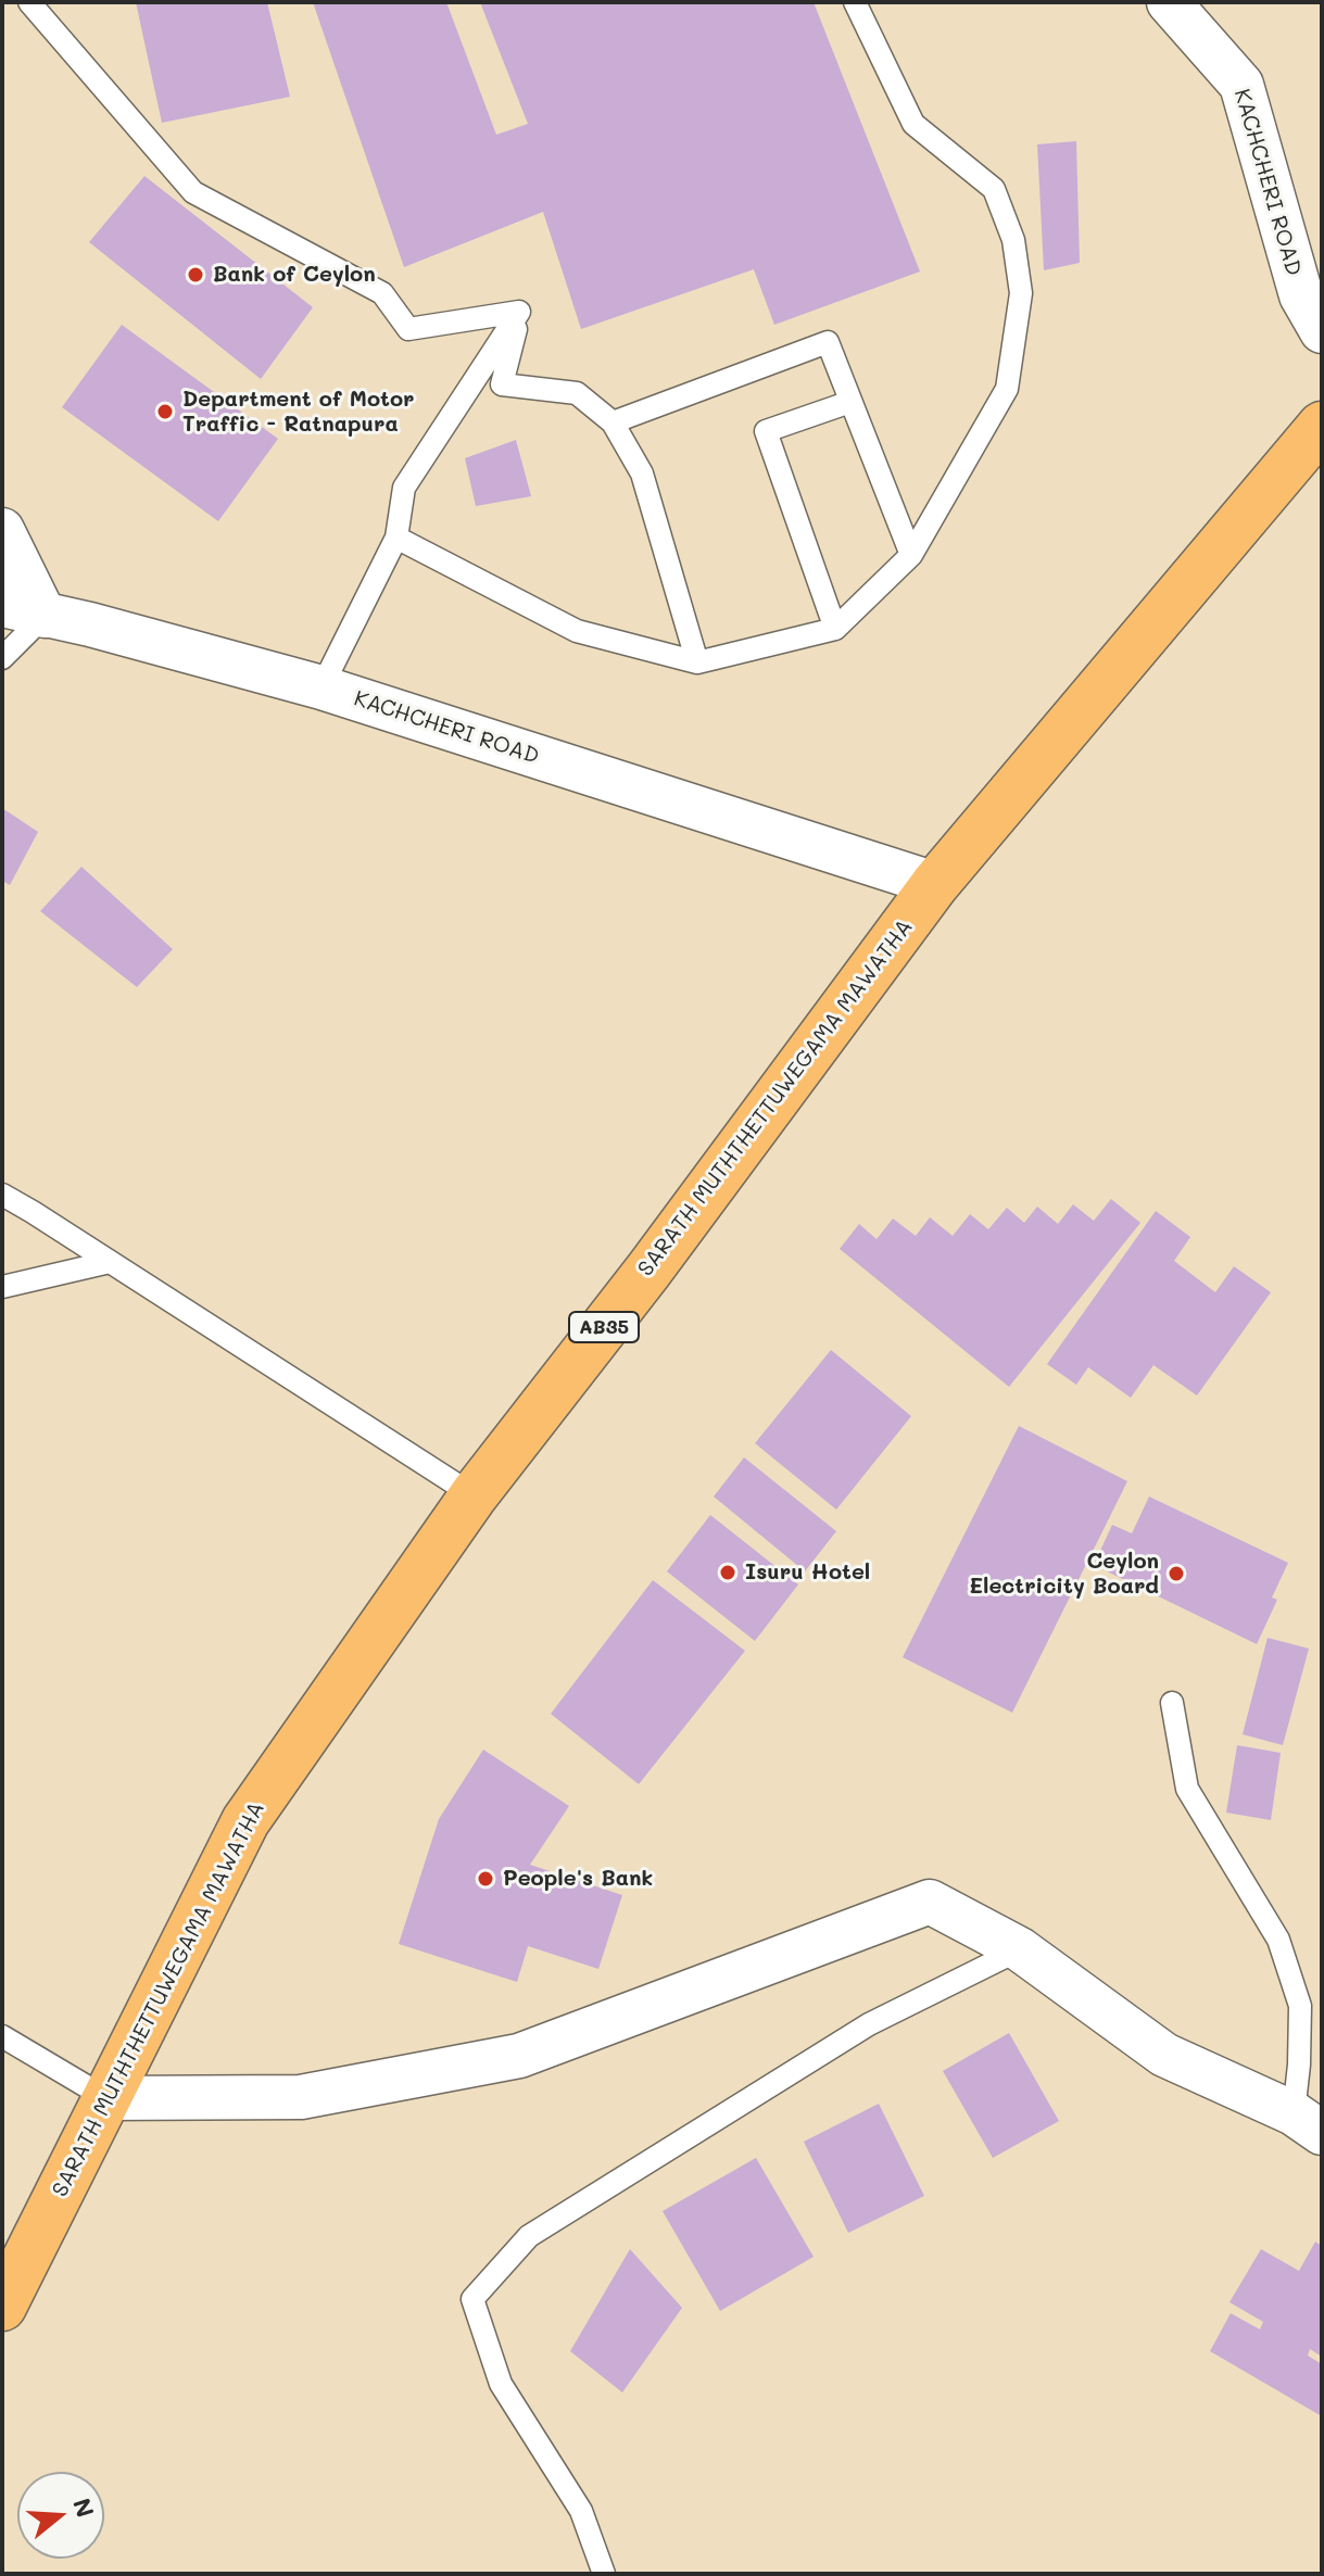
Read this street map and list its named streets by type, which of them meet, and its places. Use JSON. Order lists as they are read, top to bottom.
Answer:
{
  "streets": {
    "main road": ["SARATH MUTHTHETTUWEGAMA MAWATHA", "AB35"],
    "street": ["KACHCHERI ROAD"]
  },
  "crossings": [
    ["KACHCHERI ROAD", "SARATH MUTHTHETTUWEGAMA MAWATHA"]
  ],
  "places": [
    "Bank of Ceylon",
    "Department of Motor Traffic - Ratnapura",
    "Isuru Hotel",
    "Ceylon Electricity Board",
    "People's Bank"
  ],
  "north": "right"
}
